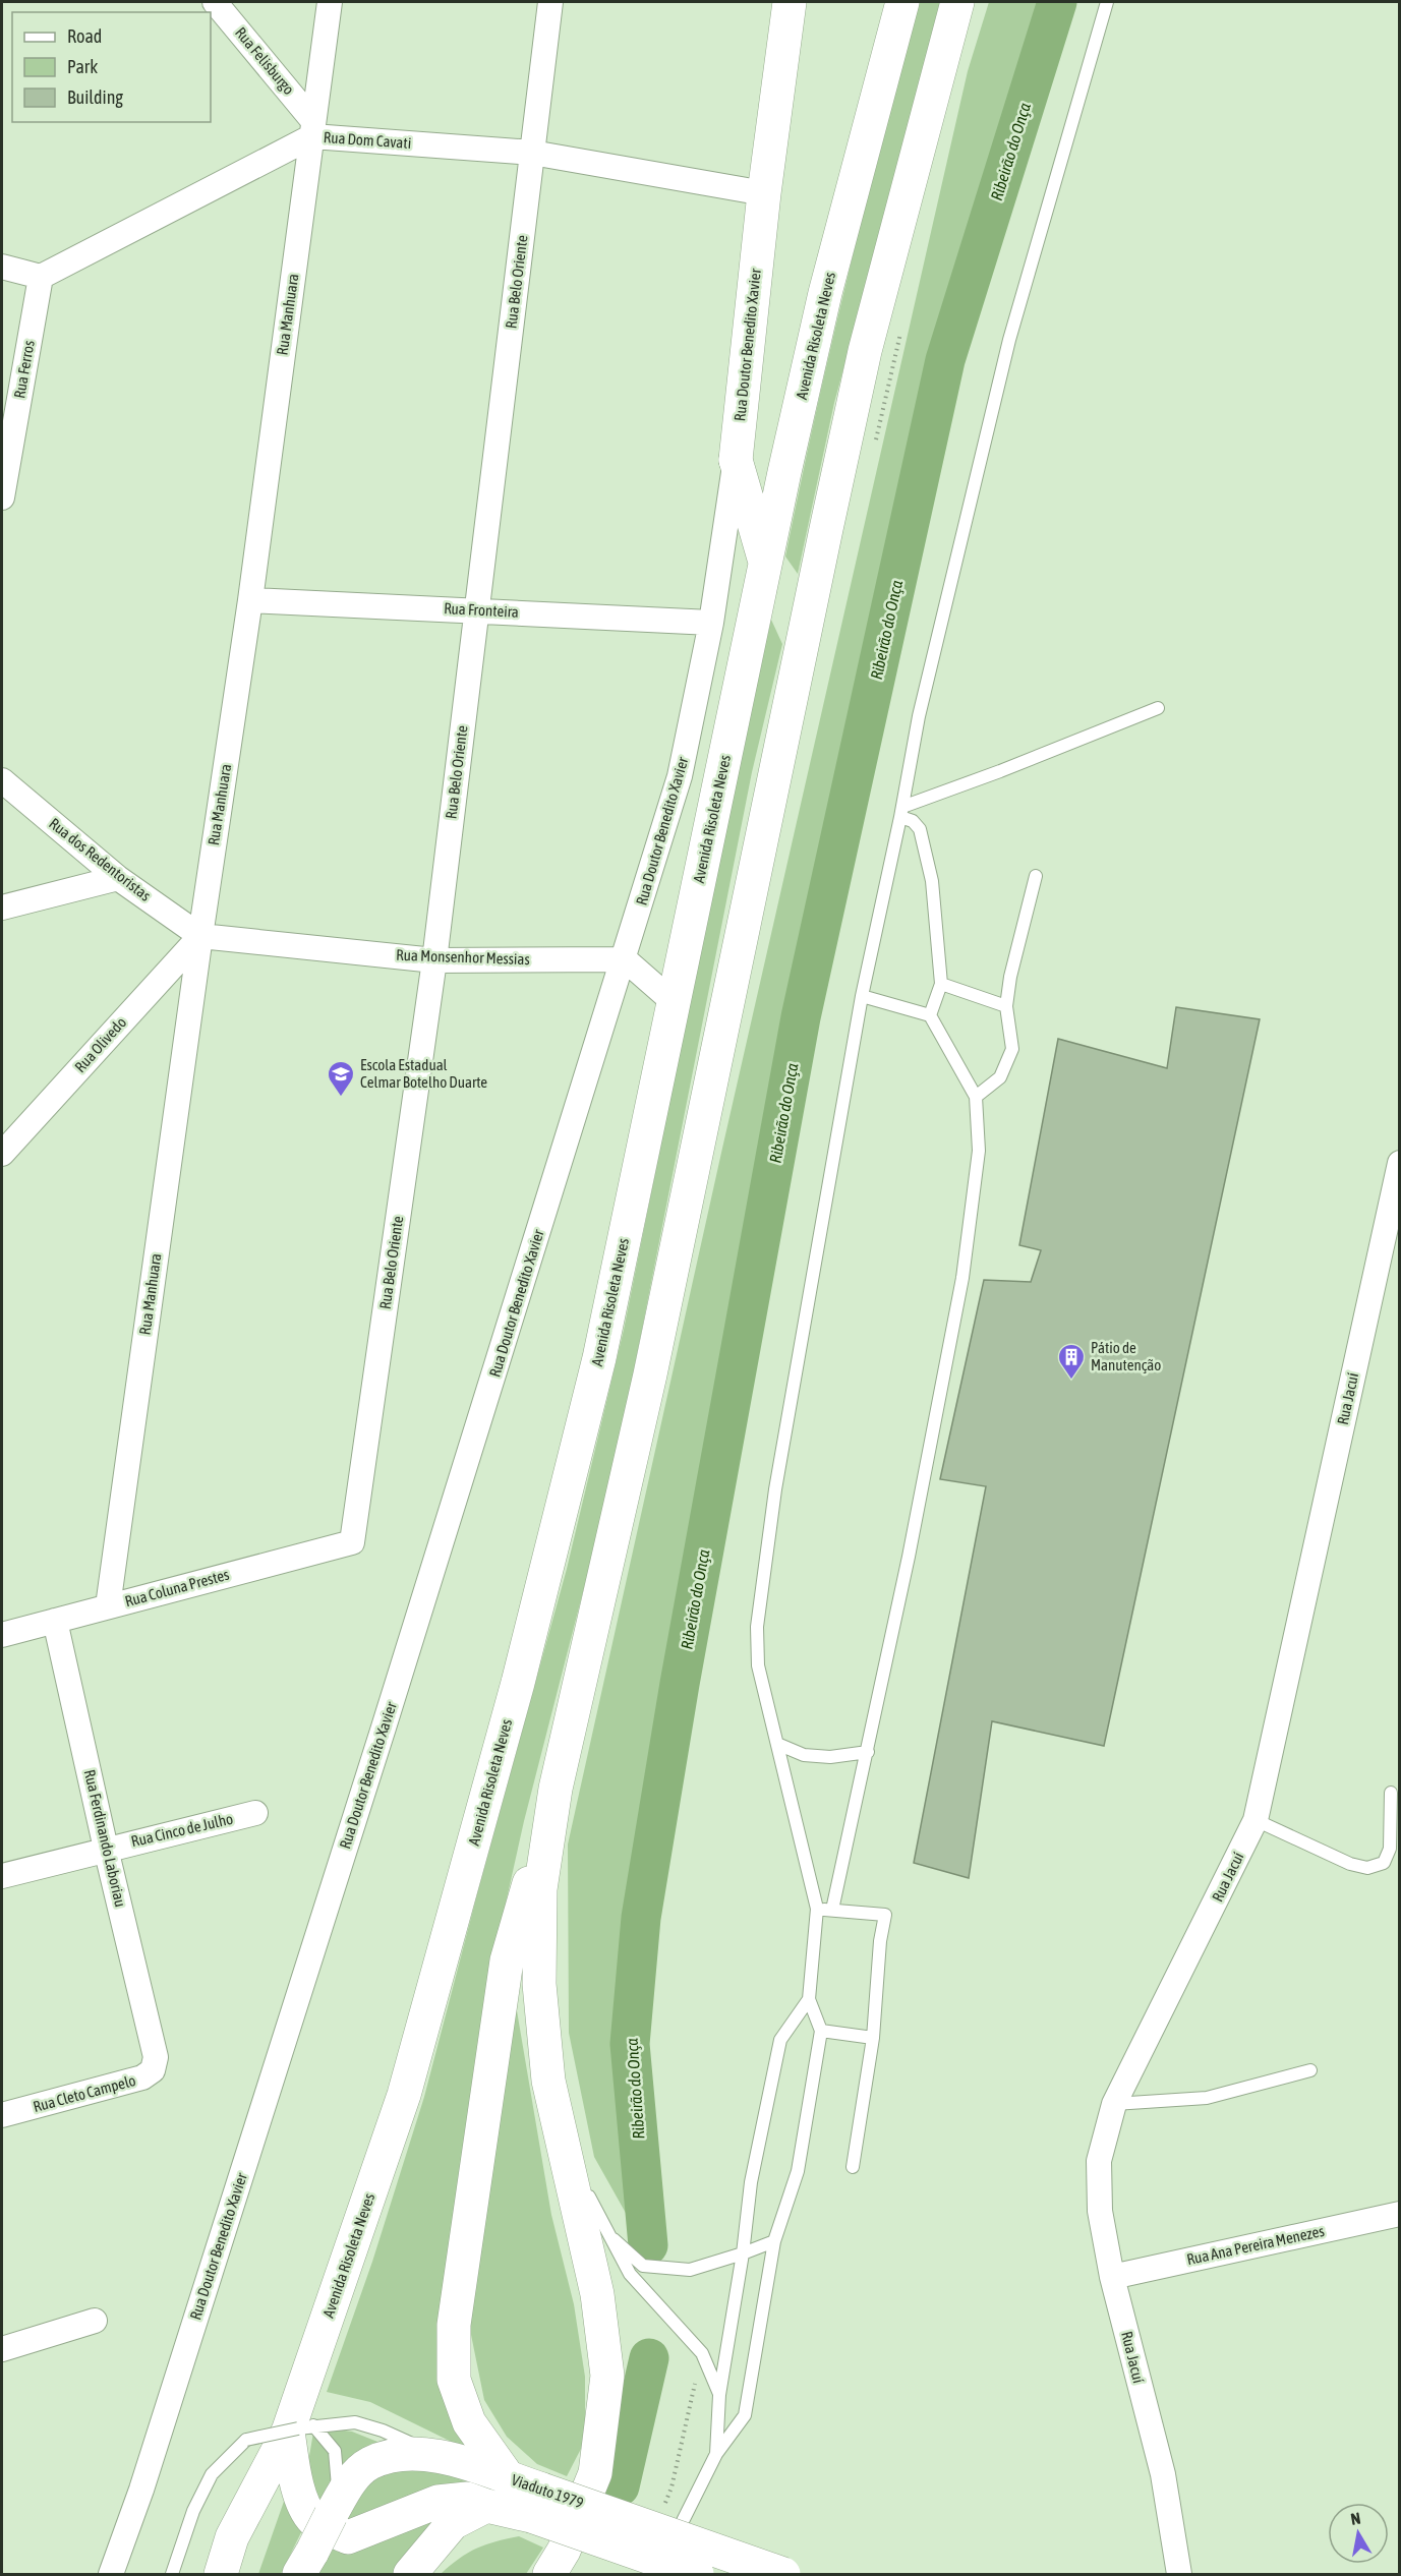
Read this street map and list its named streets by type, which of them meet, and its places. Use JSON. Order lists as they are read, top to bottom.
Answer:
{
  "streets": {
    "main road": ["Avenida Risoleta Neves", "Rua Doutor Benedito Xavier", "Viaduto 1979"],
    "street": [
      "Rua Felisburgo",
      "Rua Dom Cavati",
      "Rua Belo Oriente",
      "Rua Manhuara",
      "Rua Ferros",
      "Rua Fronteira",
      "Rua dos Redentoristas",
      "Rua Monsenhor Messias",
      "Rua Olivedo",
      "Rua Jacuí",
      "Rua Coluna Prestes",
      "Rua Cinco de Julho",
      "Rua Ferdinando Laboriau",
      "Rua Cleto Campelo",
      "Rua Ana Pereira Menezes"
    ]
  },
  "crossings": [
    ["Rua Felisburgo", "Rua Dom Cavati"],
    ["Rua Felisburgo", "Rua Manhuara"],
    ["Rua Dom Cavati", "Rua Belo Oriente"],
    ["Rua Dom Cavati", "Rua Manhuara"],
    ["Rua Dom Cavati", "Rua Doutor Benedito Xavier"],
    ["Rua Dom Cavati", "Rua Ferros"],
    ["Rua Belo Oriente", "Rua Fronteira"],
    ["Rua Belo Oriente", "Rua Monsenhor Messias"],
    ["Rua Belo Oriente", "Rua Coluna Prestes"],
    ["Rua Manhuara", "Rua Fronteira"],
    ["Rua Manhuara", "Rua dos Redentoristas"],
    ["Rua Manhuara", "Rua Monsenhor Messias"],
    ["Rua Manhuara", "Rua Olivedo"],
    ["Rua Manhuara", "Rua Coluna Prestes"],
    ["Avenida Risoleta Neves", "Viaduto 1979"],
    ["Rua Doutor Benedito Xavier", "Rua Fronteira"],
    ["Rua Doutor Benedito Xavier", "Rua Monsenhor Messias"],
    ["Rua dos Redentoristas", "Rua Monsenhor Messias"],
    ["Rua dos Redentoristas", "Rua Olivedo"],
    ["Rua Monsenhor Messias", "Rua Olivedo"],
    ["Rua Jacuí", "Rua Ana Pereira Menezes"],
    ["Rua Coluna Prestes", "Rua Ferdinando Laboriau"],
    ["Rua Cinco de Julho", "Rua Ferdinando Laboriau"],
    ["Rua Ferdinando Laboriau", "Rua Cleto Campelo"]
  ],
  "water": ["Ribeirão do Onça"],
  "places": {
    "school or university": ["Escola Estadual Celmar Botelho Duarte"],
    "building": ["Pátio de Manutenção"]
  },
  "legend": ["Road", "Park", "Building"],
  "north": "top"
}
